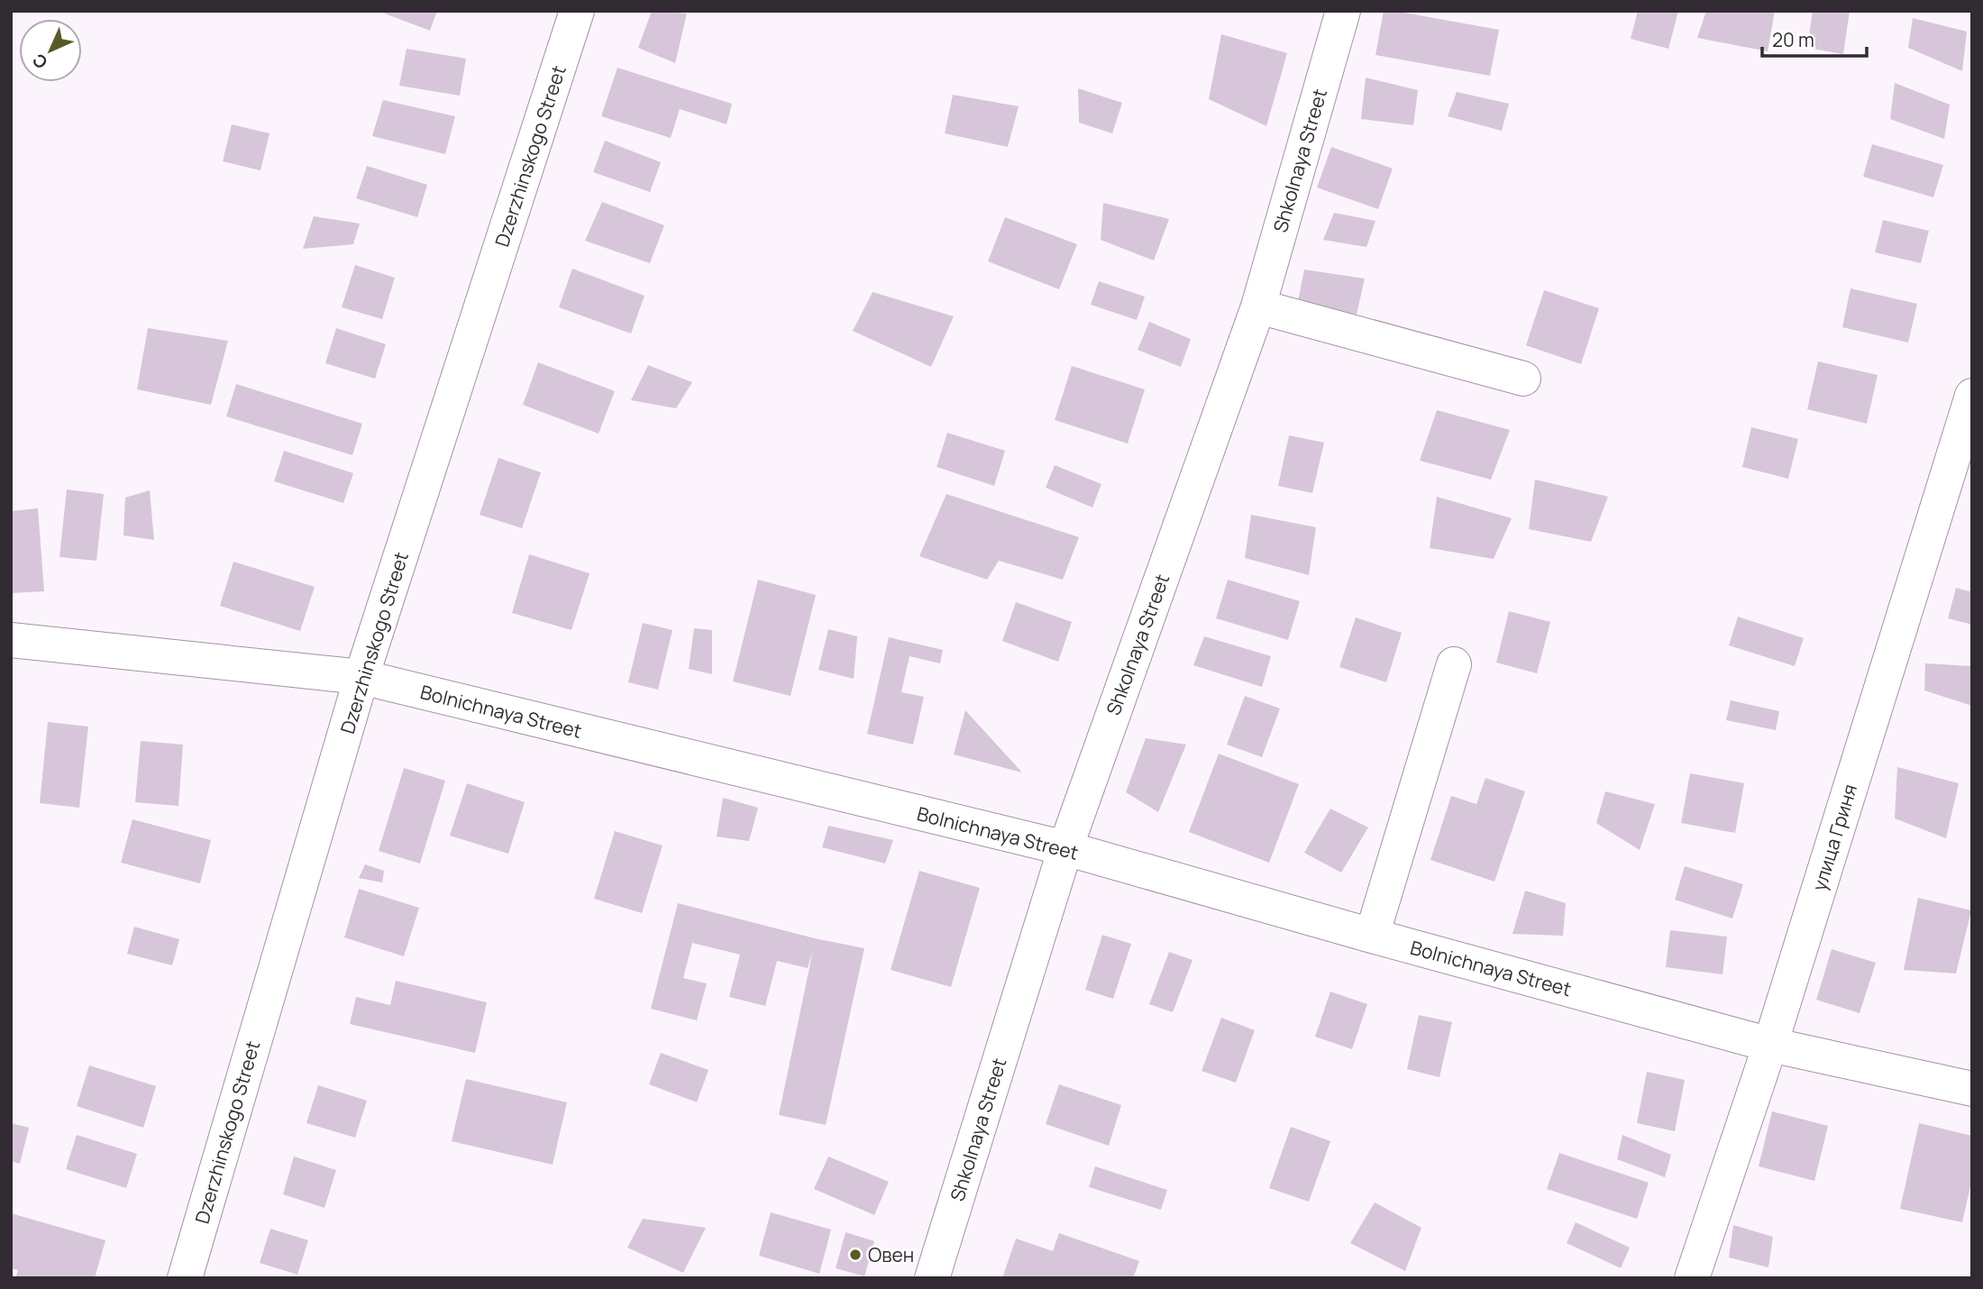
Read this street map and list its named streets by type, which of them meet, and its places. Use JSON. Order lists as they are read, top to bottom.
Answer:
{
  "streets": {
    "street": [
      "Dzerzhinskogo Street",
      "Shkolnaya Street",
      "Bolnichnaya Street",
      "улица Гриня"
    ]
  },
  "crossings": [
    ["Dzerzhinskogo Street", "Bolnichnaya Street"],
    ["Shkolnaya Street", "Bolnichnaya Street"],
    ["Bolnichnaya Street", "улица Гриня"]
  ],
  "places": ["Овен"],
  "scale_bar": "20 m",
  "north": "bottom left"
}
